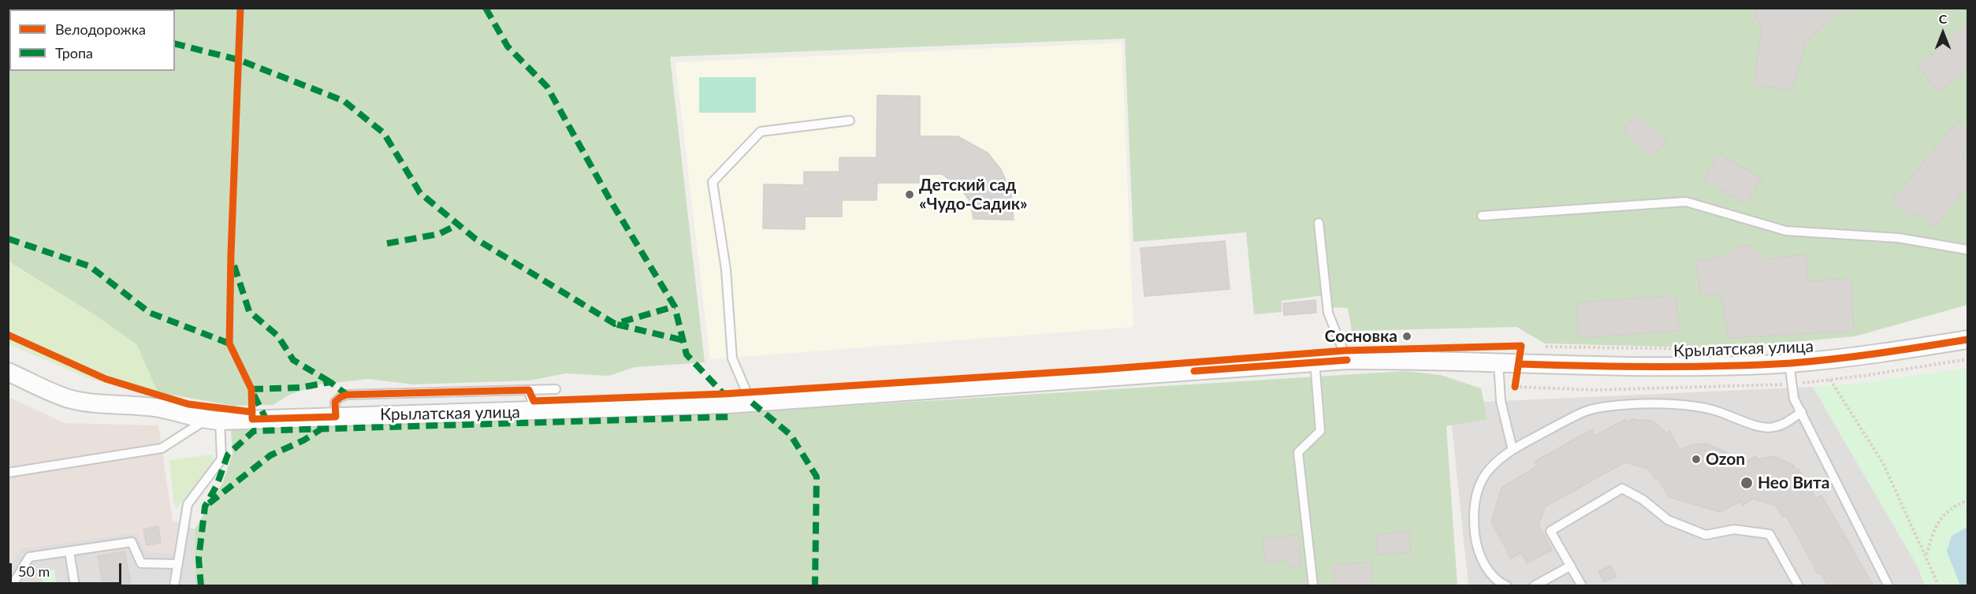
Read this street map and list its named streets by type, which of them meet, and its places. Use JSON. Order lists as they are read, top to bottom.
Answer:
{
  "streets": {
    "street": ["Крылатская улица"]
  },
  "places": [
    "Детский сад «Чудо-Садик»",
    "Сосновка",
    "Ozon",
    "Нео Вита"
  ],
  "legend": ["Велодорожка", "Тропа"],
  "scale_bar": "50 m",
  "north": "top"
}
